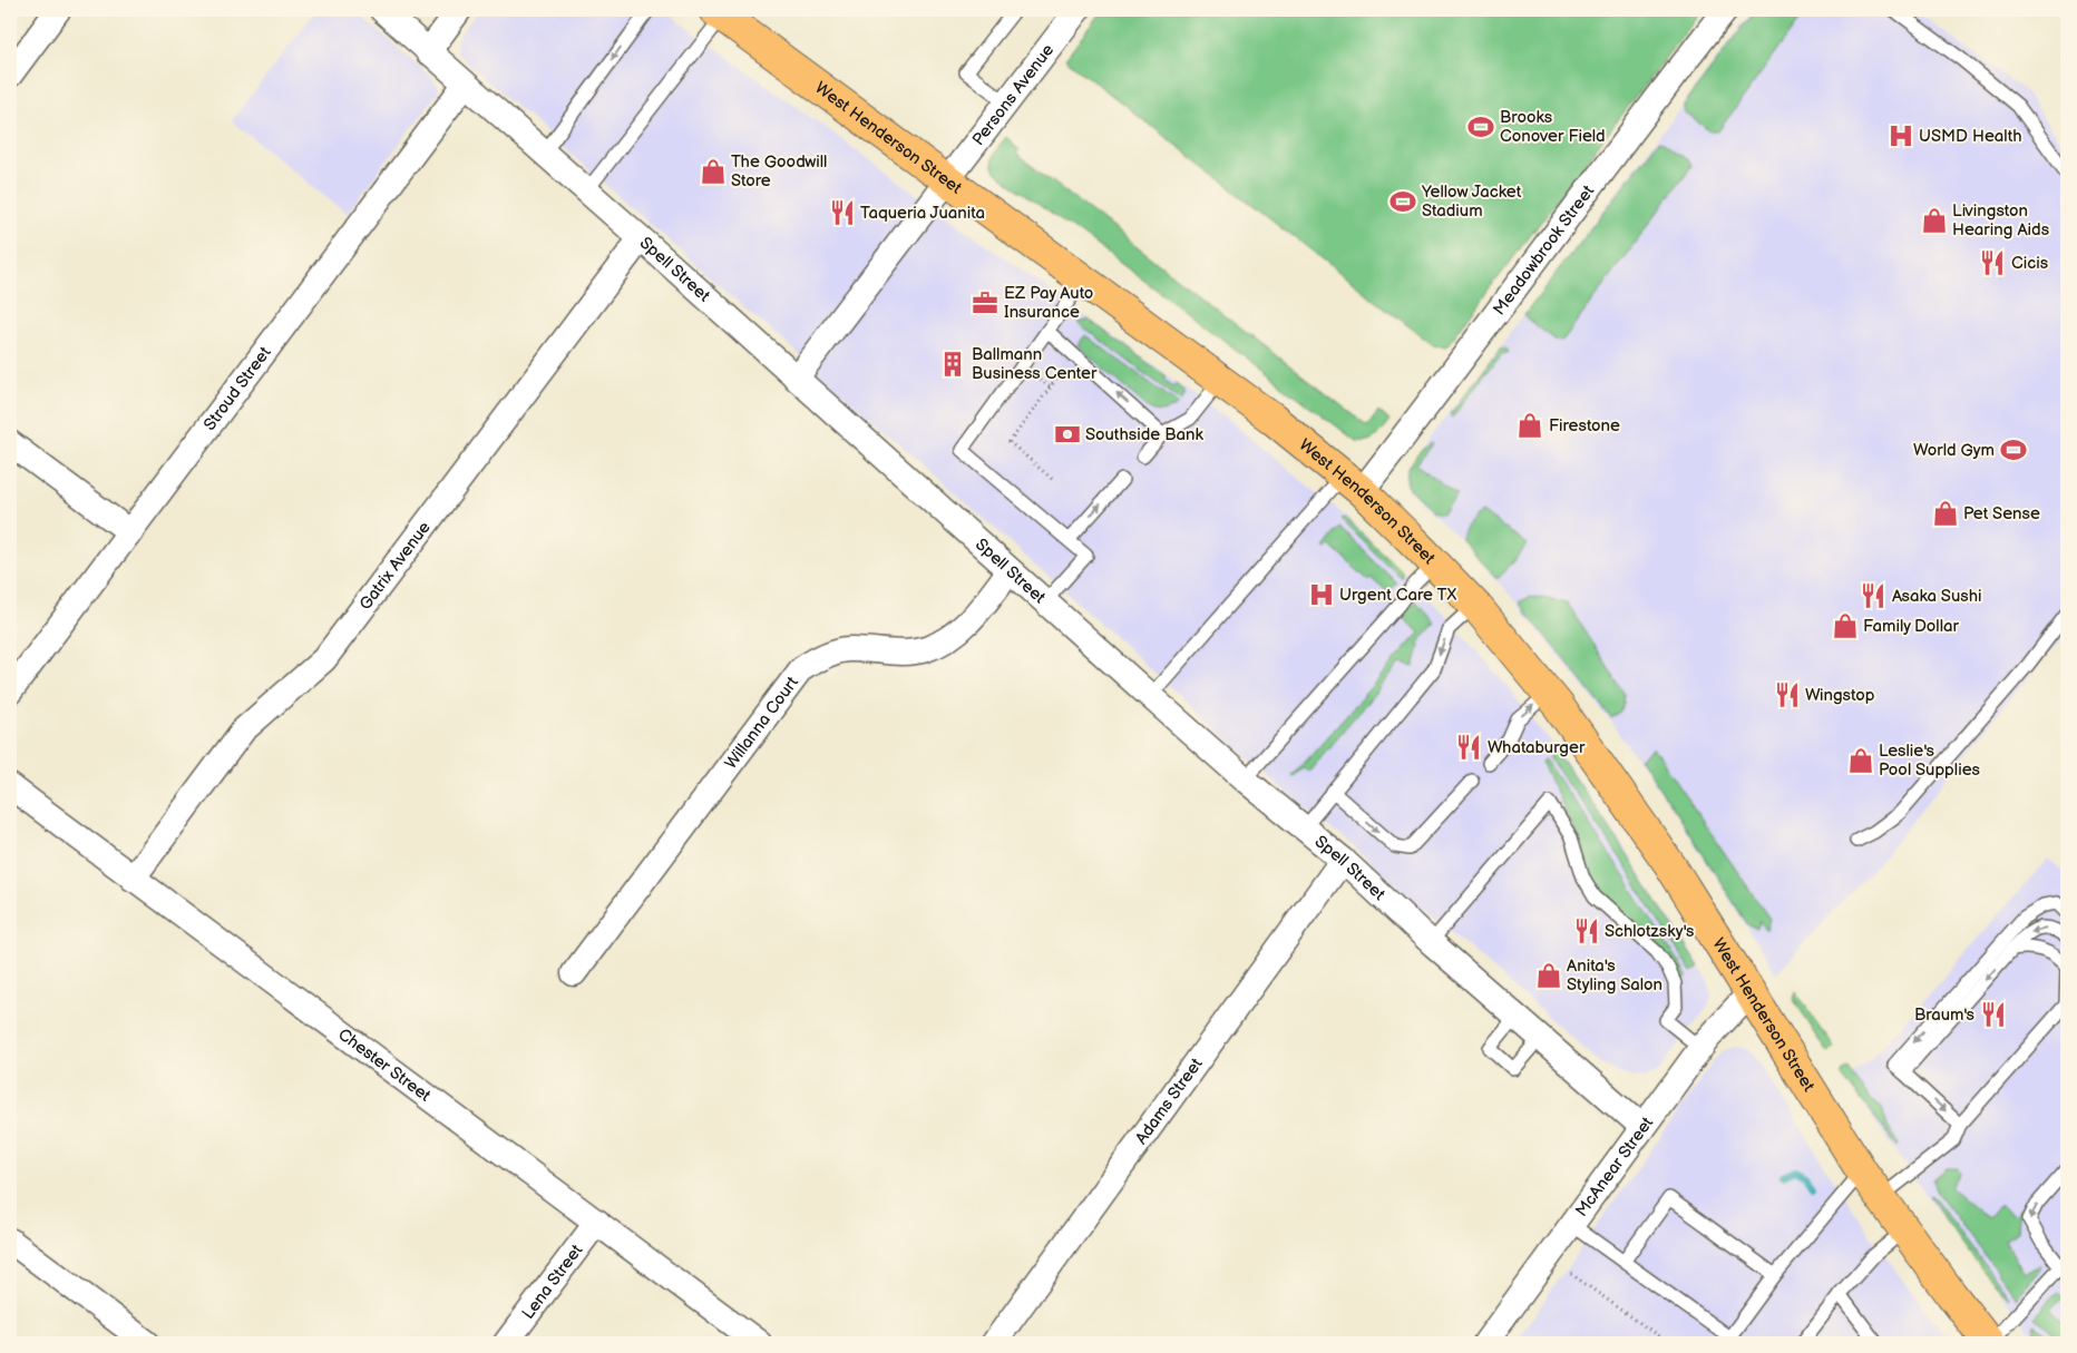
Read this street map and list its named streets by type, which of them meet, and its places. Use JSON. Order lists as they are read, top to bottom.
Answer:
{
  "streets": {
    "main road": ["West Henderson Street"],
    "street": [
      "Persons Avenue",
      "Meadowbrook Street",
      "Spell Street",
      "Stroud Street",
      "Gatrix Avenue",
      "Willanna Court",
      "Chester Street",
      "Adams Street",
      "McAnear Street",
      "Lena Street"
    ]
  },
  "crossings": [
    ["Persons Avenue", "West Henderson Street"],
    ["Persons Avenue", "Spell Street"],
    ["West Henderson Street", "Meadowbrook Street"],
    ["West Henderson Street", "McAnear Street"],
    ["Spell Street", "Stroud Street"],
    ["Spell Street", "Gatrix Avenue"],
    ["Spell Street", "Willanna Court"],
    ["Spell Street", "Adams Street"],
    ["Spell Street", "McAnear Street"],
    ["Gatrix Avenue", "Chester Street"],
    ["Chester Street", "Lena Street"]
  ],
  "places": {
    "sports": ["Brooks Conover Field", "Yellow Jacket Stadium", "World Gym"],
    "hospital": ["USMD Health", "Urgent Care TX"],
    "shop": [
      "The Goodwill Store",
      "Livingston Hearing Aids",
      "Firestone",
      "Pet Sense",
      "Family Dollar",
      "Leslie's Pool Supplies",
      "Anita's Styling Salon"
    ],
    "restaurant": [
      "Taqueria Juanita",
      "Cicis",
      "Asaka Sushi",
      "Wingstop",
      "Whataburger",
      "Schlotzsky's",
      "Braum's"
    ],
    "office": ["EZ Pay Auto Insurance"],
    "building": ["Ballmann Business Center"],
    "bank": ["Southside Bank"]
  }
}
